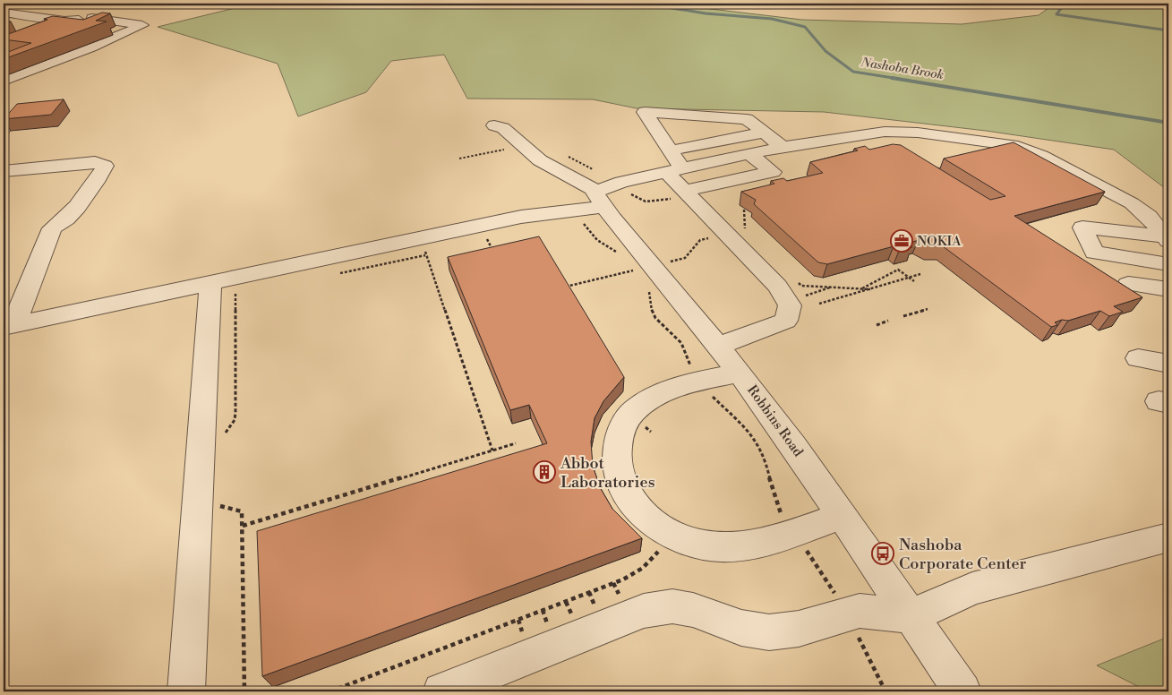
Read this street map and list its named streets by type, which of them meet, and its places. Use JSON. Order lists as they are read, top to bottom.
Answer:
{
  "streets": {
    "lane": ["Robbins Road"]
  },
  "water": ["Nashoba Brook"],
  "places": {
    "office": ["NOKIA"],
    "building": ["Abbot Laboratories"],
    "bus stop": ["Nashoba Corporate Center"]
  }
}
